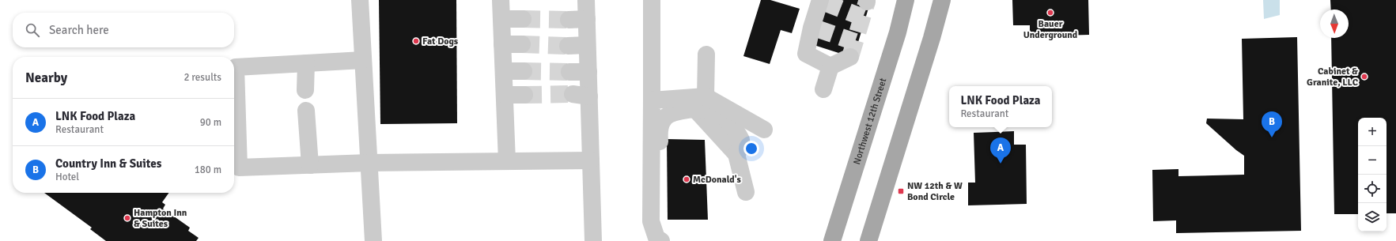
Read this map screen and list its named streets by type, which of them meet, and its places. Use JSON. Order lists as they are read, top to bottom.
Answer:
{
  "streets": {
    "main road": ["Northwest 12th Street"]
  },
  "places": {
    "other": [
      "Bauer Underground",
      "Fat Dogs",
      "Cabinet & Granite, LLC",
      "McDonald's",
      "Hampton Inn & Suites"
    ],
    "transit": ["NW 12th & W Bond Circle"]
  },
  "north": "bottom",
  "page": {
    "search": "Search here",
    "heading": ["Nearby", "2 results"],
    "popup": ["LNK Food Plaza", "Restaurant"],
    "list": [
      {
        "mark": "A",
        "name": "LNK Food Plaza",
        "note": "Restaurant",
        "value": "90 m"
      },
      {
        "mark": "B",
        "name": "Country Inn & Suites",
        "note": "Hotel",
        "value": "180 m"
      }
    ],
    "pins": ["B", "A"],
    "map_buttons": ["+", "−"]
  }
}
